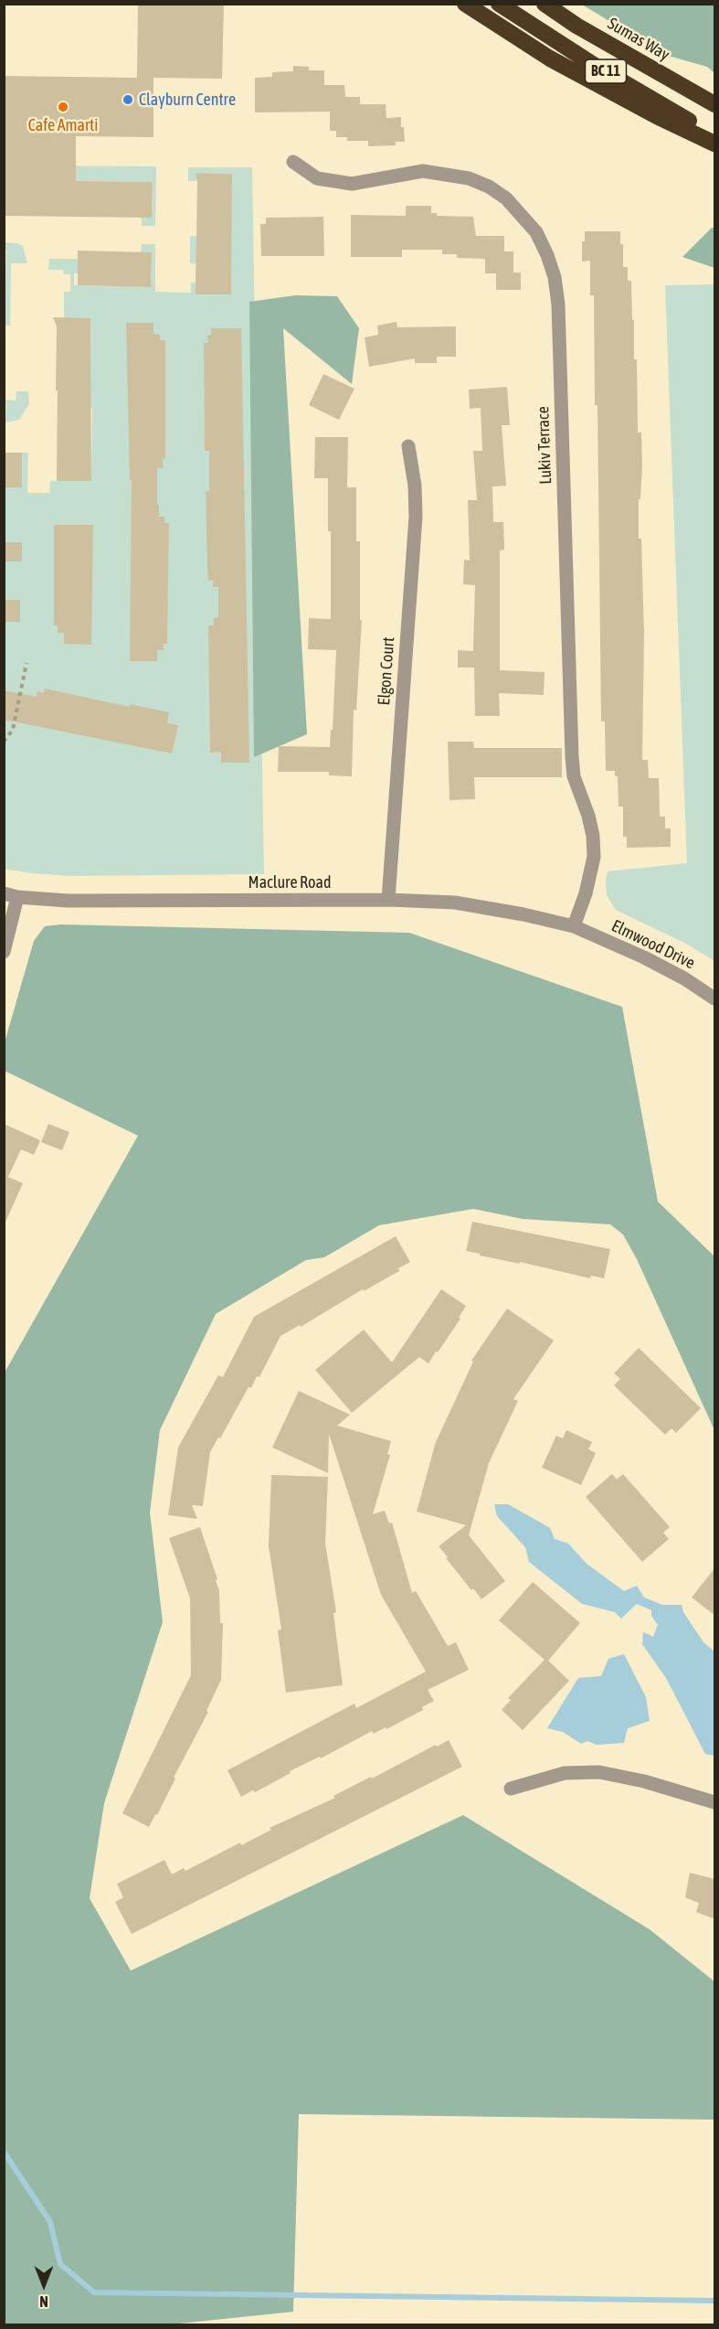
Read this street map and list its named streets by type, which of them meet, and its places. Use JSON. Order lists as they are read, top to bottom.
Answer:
{
  "streets": {
    "highway": ["Sumas Way", "BC 11"],
    "street": [
      "Lukiv Terrace",
      "Elgon Court",
      "Maclure Road",
      "Elmwood Drive"
    ]
  },
  "crossings": [
    ["Lukiv Terrace", "Maclure Road"],
    ["Lukiv Terrace", "Elmwood Drive"],
    ["Elgon Court", "Maclure Road"],
    ["Maclure Road", "Elmwood Drive"]
  ],
  "places": ["Clayburn Centre", "Cafe Amarti"],
  "north": "bottom"
}
